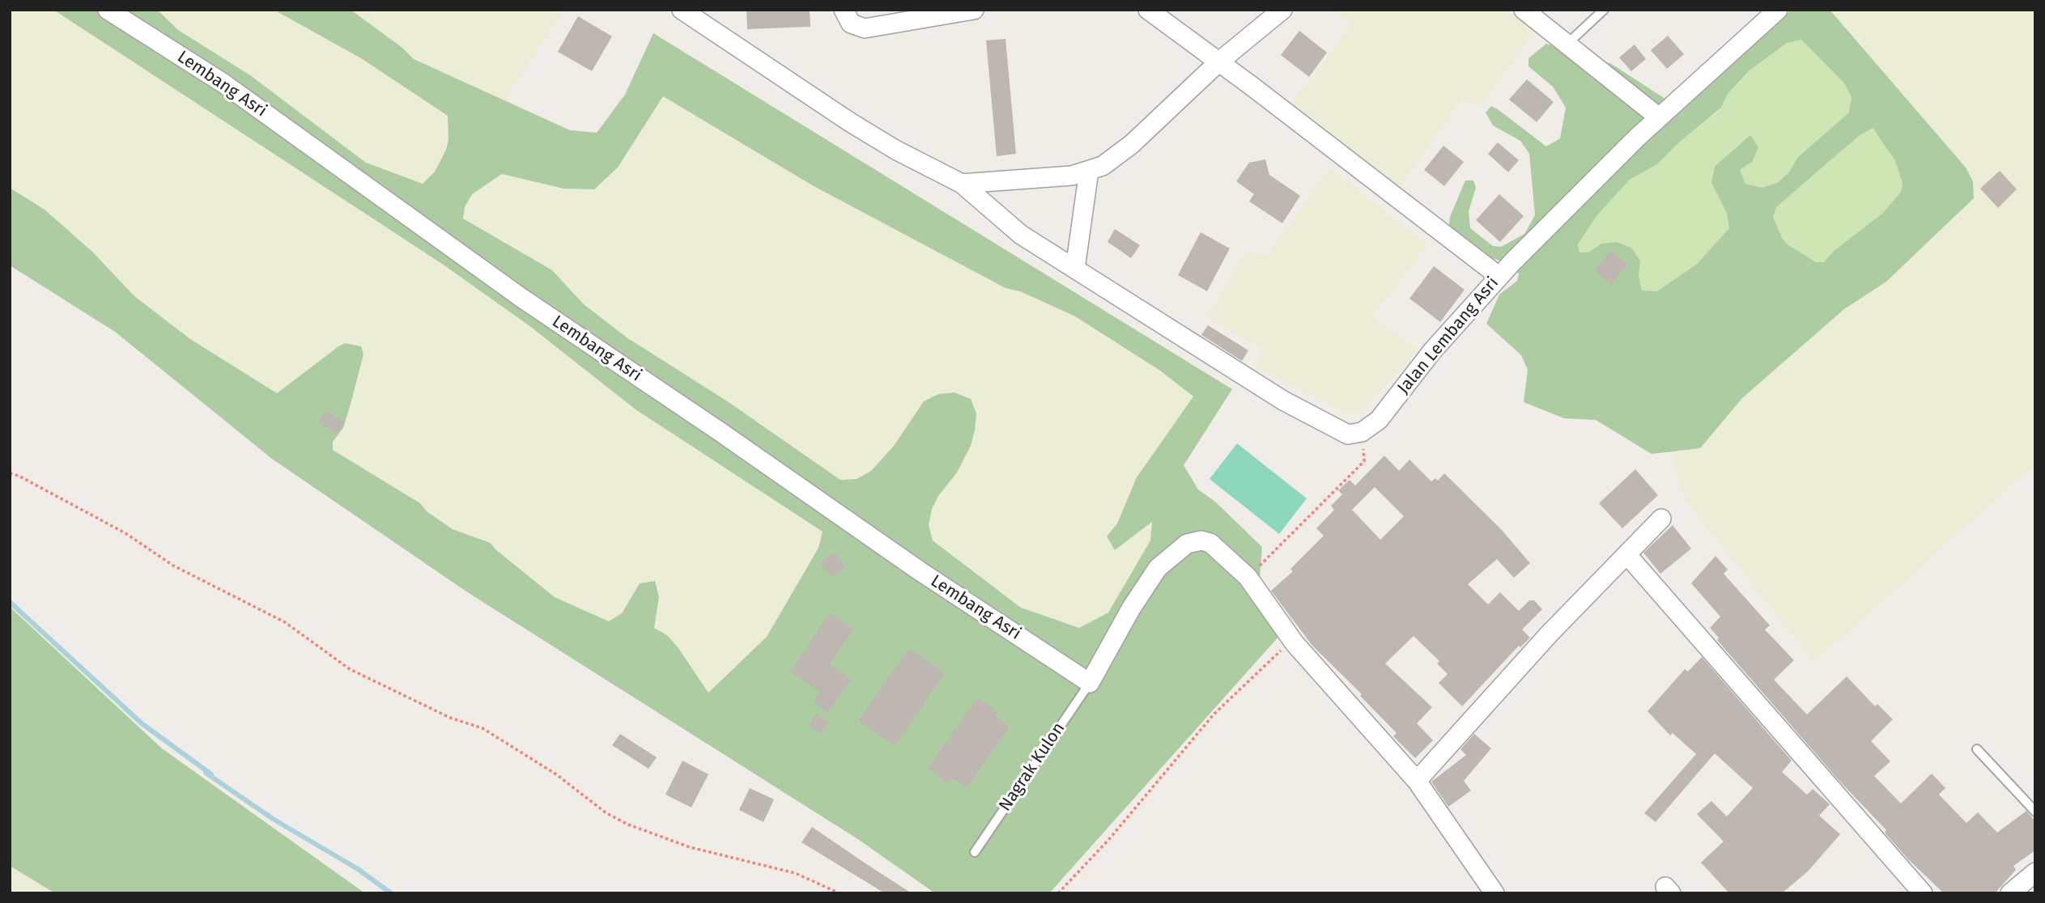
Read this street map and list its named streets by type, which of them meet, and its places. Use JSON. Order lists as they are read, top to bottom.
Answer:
{
  "streets": {
    "street": ["Lembang Asri", "Jalan Lembang Asri"],
    "lane": ["Nagrak Kulon"]
  },
  "crossings": [
    ["Lembang Asri", "Nagrak Kulon"]
  ]
}
